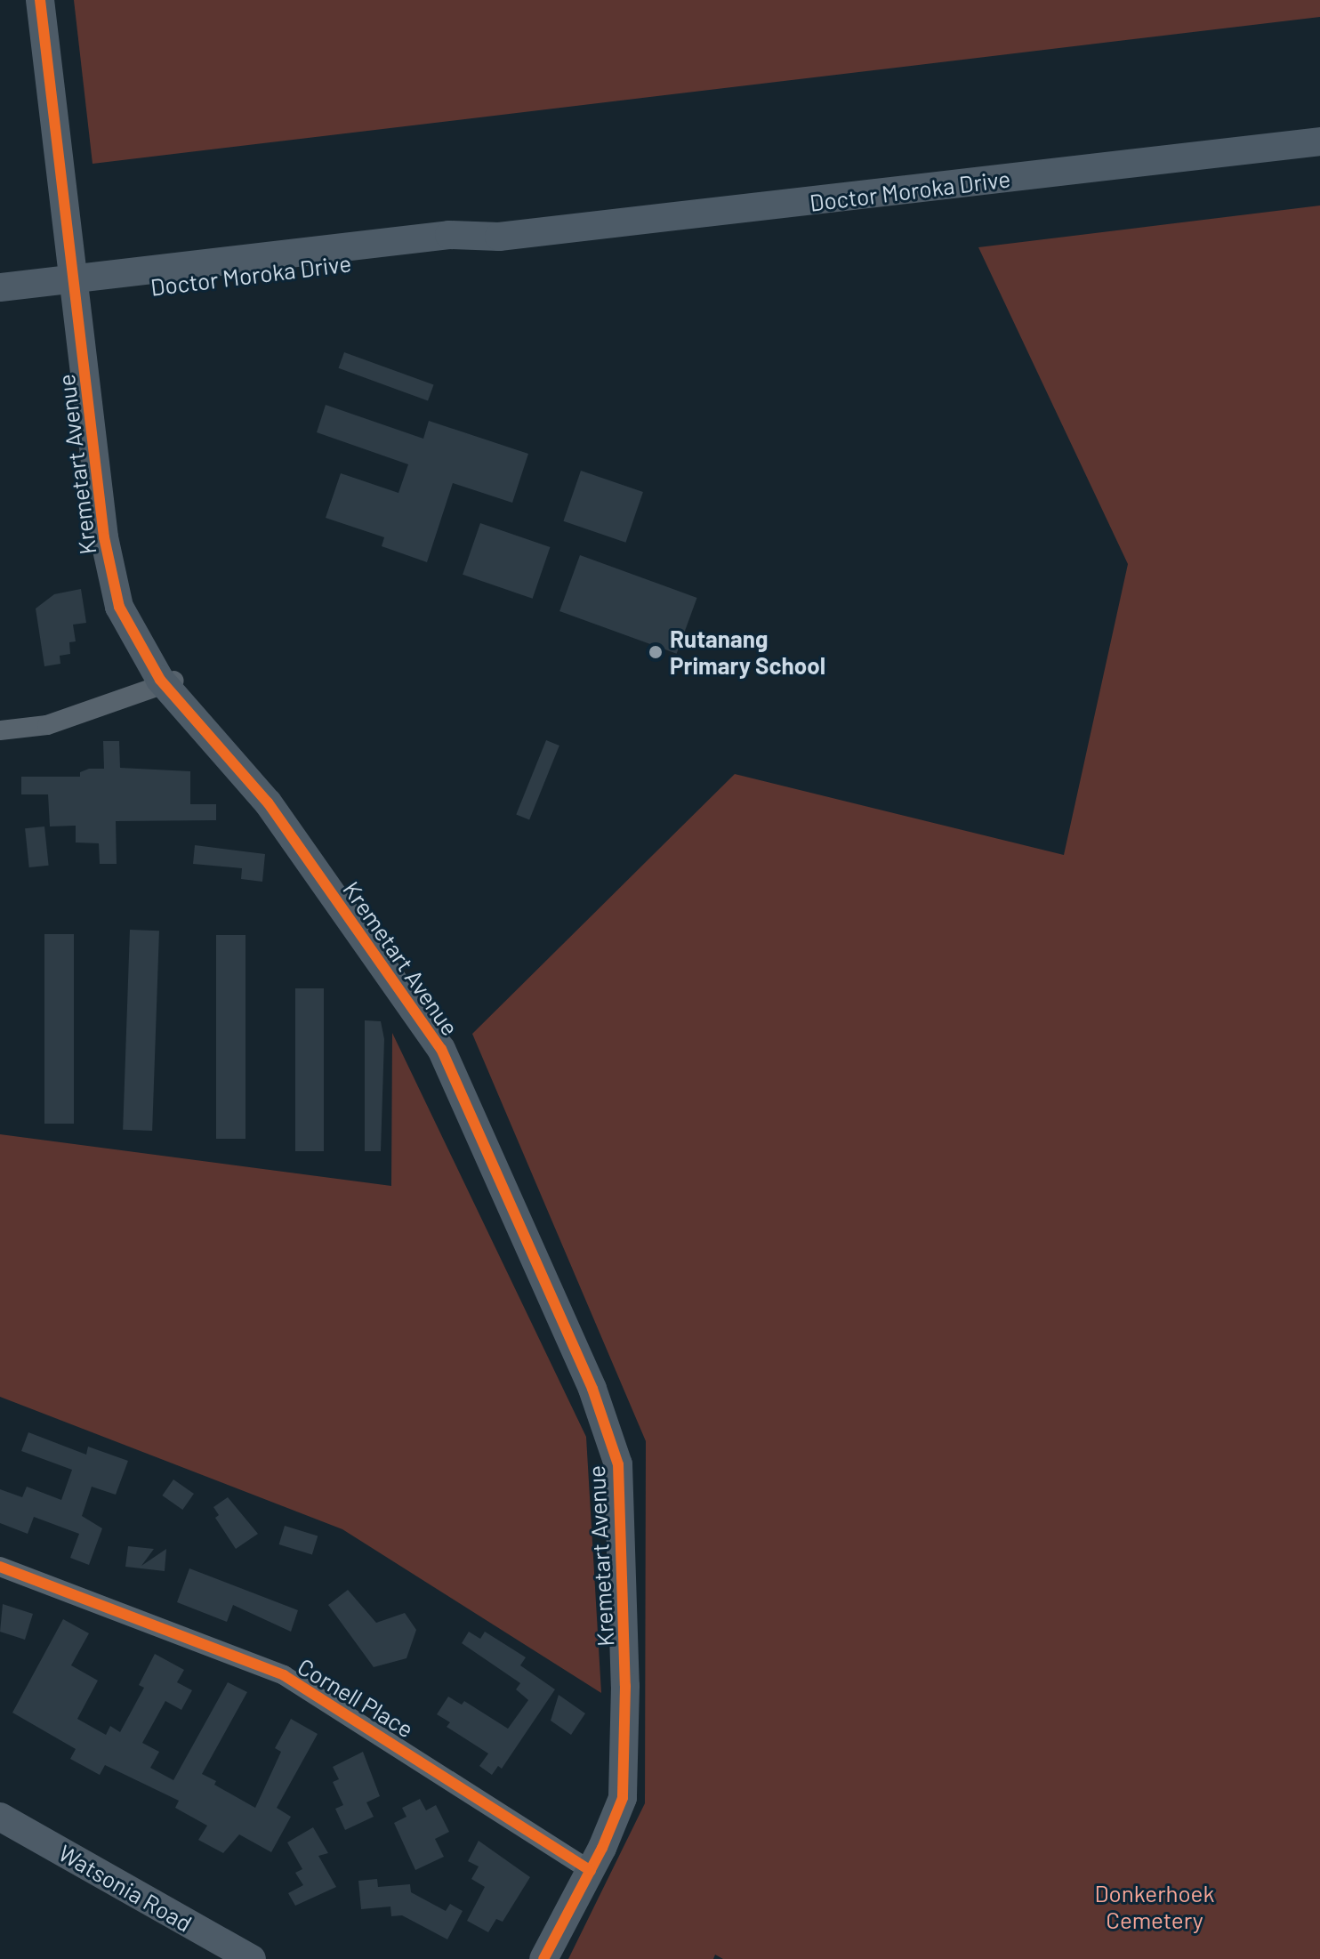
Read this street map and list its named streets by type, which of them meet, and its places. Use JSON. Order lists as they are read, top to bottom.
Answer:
{
  "streets": {
    "street": [
      "Doctor Moroka Drive",
      "Kremetart Avenue",
      "Cornell Place",
      "Watsonia Road"
    ]
  },
  "crossings": [
    ["Doctor Moroka Drive", "Kremetart Avenue"],
    ["Kremetart Avenue", "Cornell Place"]
  ],
  "parks": ["Donkerhoek Cemetery"],
  "places": ["Rutanang Primary School"]
}
